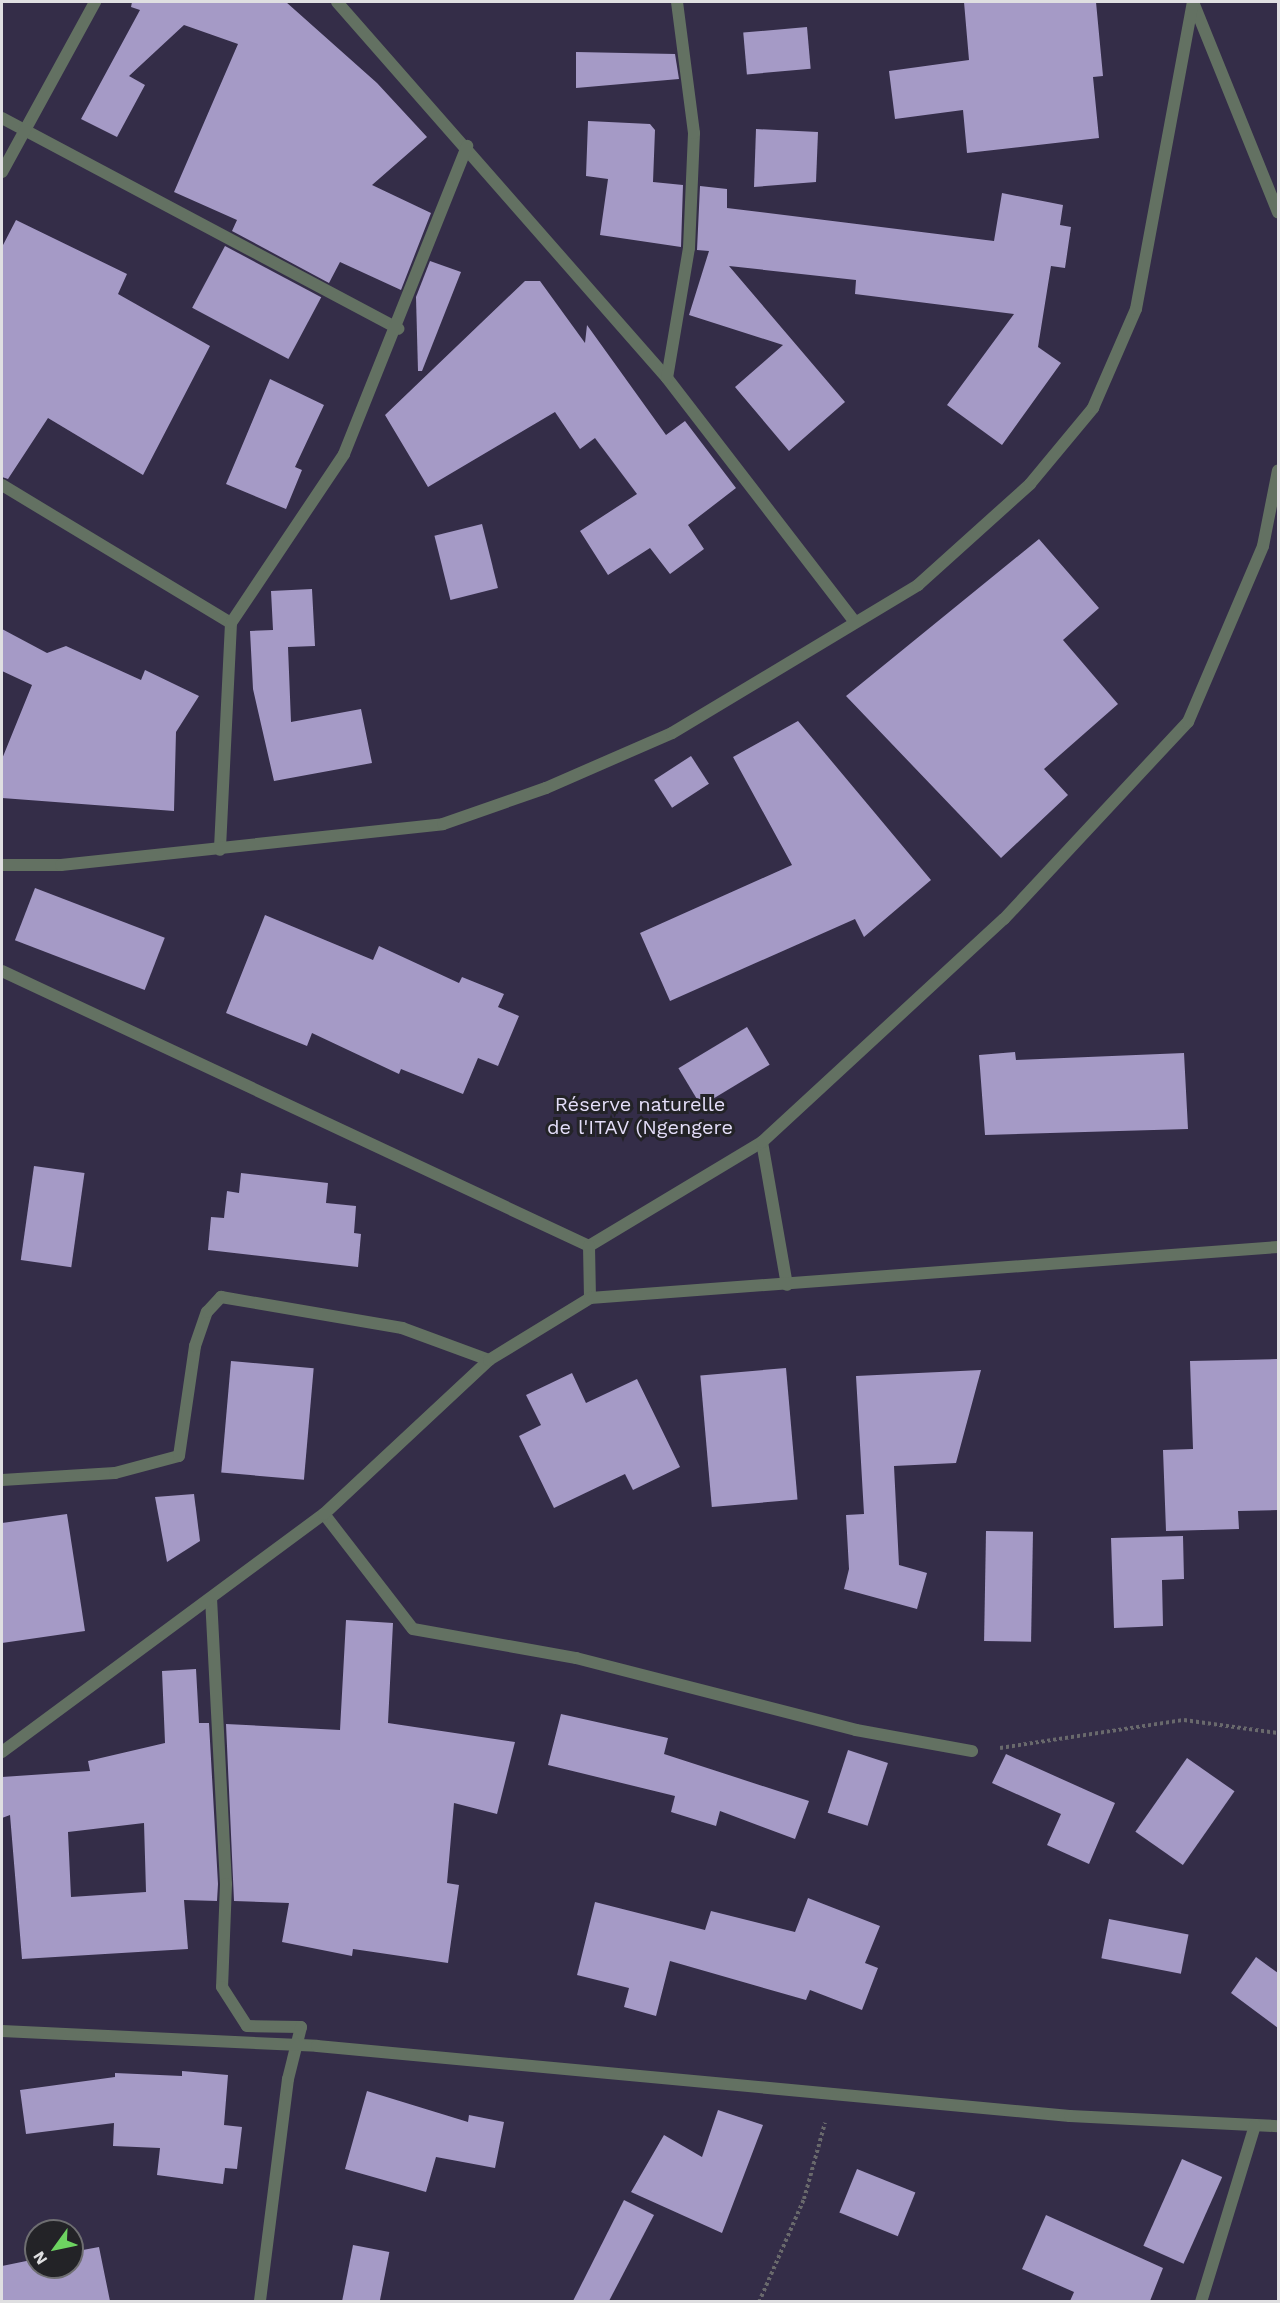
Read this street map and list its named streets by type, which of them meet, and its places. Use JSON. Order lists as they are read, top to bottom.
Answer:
{
  "parks": ["Réserve naturelle de l'ITAV (Ngengere"],
  "north": "bottom left"
}
